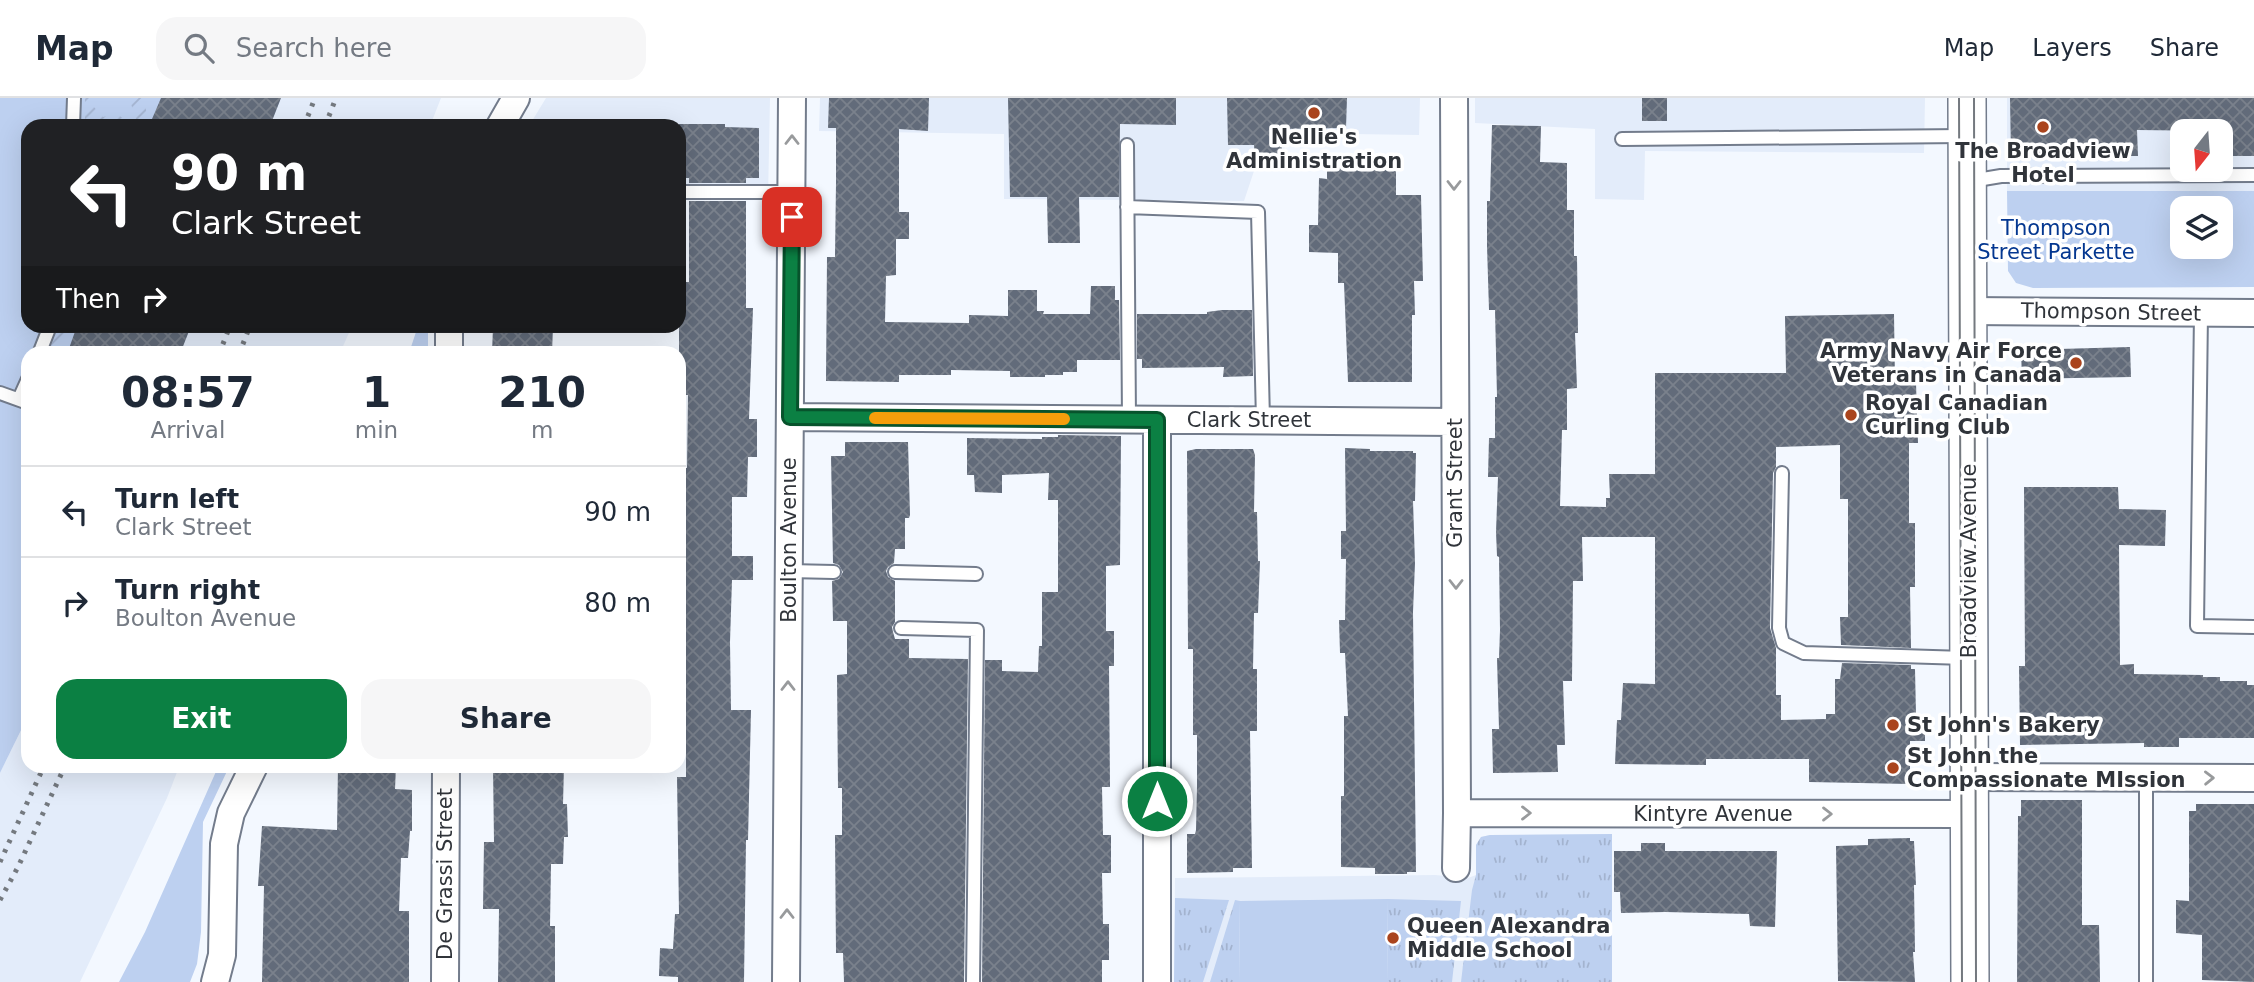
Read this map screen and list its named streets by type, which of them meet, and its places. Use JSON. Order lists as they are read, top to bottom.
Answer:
{
  "streets": {
    "main road": ["Broadview Avenue"],
    "street": [
      "Thompson Street",
      "Clark Street",
      "Grant Street",
      "Boulton Avenue",
      "Kintyre Avenue",
      "De Grassi Street"
    ]
  },
  "crossings": [
    ["Thompson Street", "Broadview Avenue"],
    ["Clark Street", "Grant Street"],
    ["Clark Street", "Boulton Avenue"],
    ["Grant Street", "Kintyre Avenue"],
    ["Broadview Avenue", "Kintyre Avenue"]
  ],
  "one_way": ["Grant Street", "Boulton Avenue", "Kintyre Avenue"],
  "parks": ["Thompson Street Parkette"],
  "places": [
    "Nellie's Administration",
    "The Broadview Hotel",
    "Army Navy Air Force Veterans in Canada",
    "Royal Canadian Curling Club",
    "St John's Bakery",
    "St John the Compassionate MIssion",
    "Queen Alexandra Middle School"
  ],
  "north": "bottom",
  "page": {
    "header": "Map",
    "search": "Search here",
    "nav": ["Map", "Layers", "Share"],
    "turn": ["90 m", "Clark Street"],
    "then": "Then",
    "eta": [
      "08:57",
      "Arrival",
      "1",
      "min",
      "210",
      "m"
    ],
    "list": [
      {
        "name": "Turn left",
        "note": "Clark Street",
        "value": "90 m"
      },
      {
        "name": "Turn right",
        "note": "Boulton Avenue",
        "value": "80 m"
      }
    ],
    "buttons": ["Exit", "Share"]
  }
}
